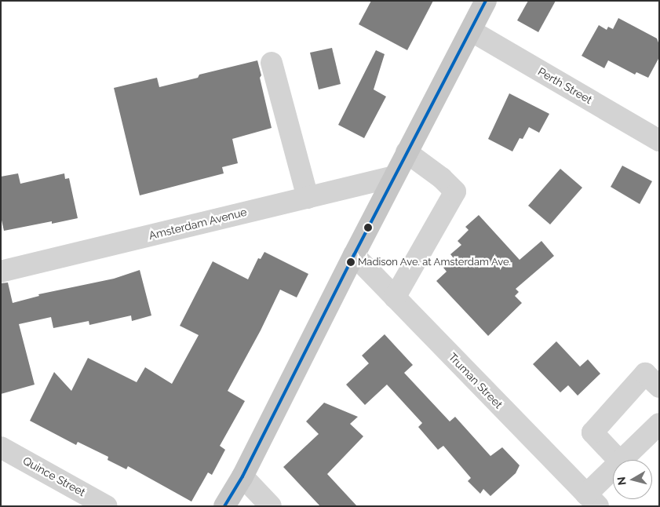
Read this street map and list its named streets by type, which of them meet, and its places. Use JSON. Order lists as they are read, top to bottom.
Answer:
{
  "streets": {
    "street": [
      "Perth Street",
      "Amsterdam Avenue",
      "Truman Street",
      "Quince Street"
    ]
  },
  "places": ["Madison Ave. at Amsterdam Ave."],
  "north": "left"
}
